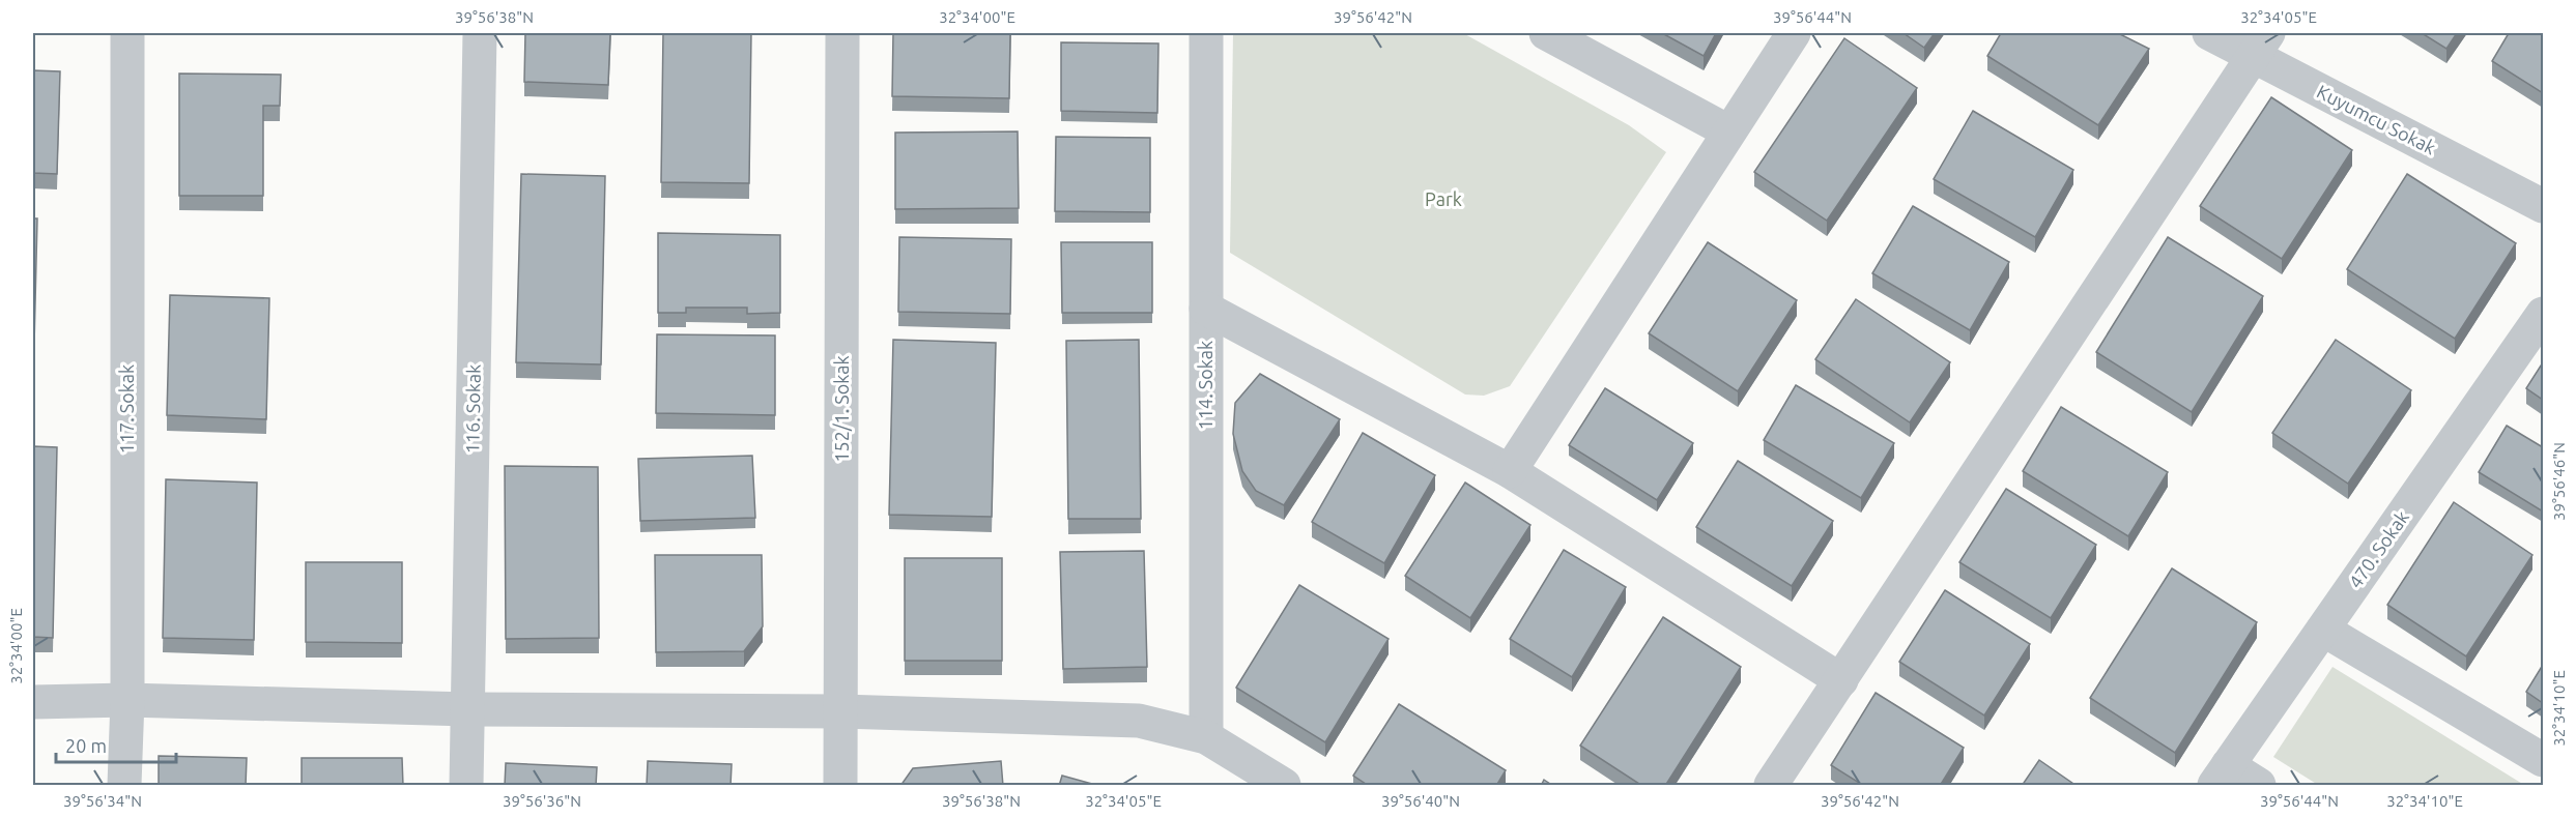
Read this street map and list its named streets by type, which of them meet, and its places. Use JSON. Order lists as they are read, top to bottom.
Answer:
{
  "streets": {
    "street": [
      "Kuyumcu Sokak",
      "114. Sokak",
      "117. Sokak",
      "116. Sokak",
      "152/1. Sokak",
      "470. Sokak"
    ]
  },
  "parks": ["Park"],
  "scale_bar": "20 m",
  "coordinates": [
    "39°56'38\"N",
    "32°34'00\"E",
    "39°56'42\"N",
    "39°56'44\"N",
    "32°34'05\"E",
    "39°56'46\"N",
    "32°34'10\"E",
    "39°56'34\"N",
    "39°56'36\"N",
    "39°56'40\"N"
  ]
}
